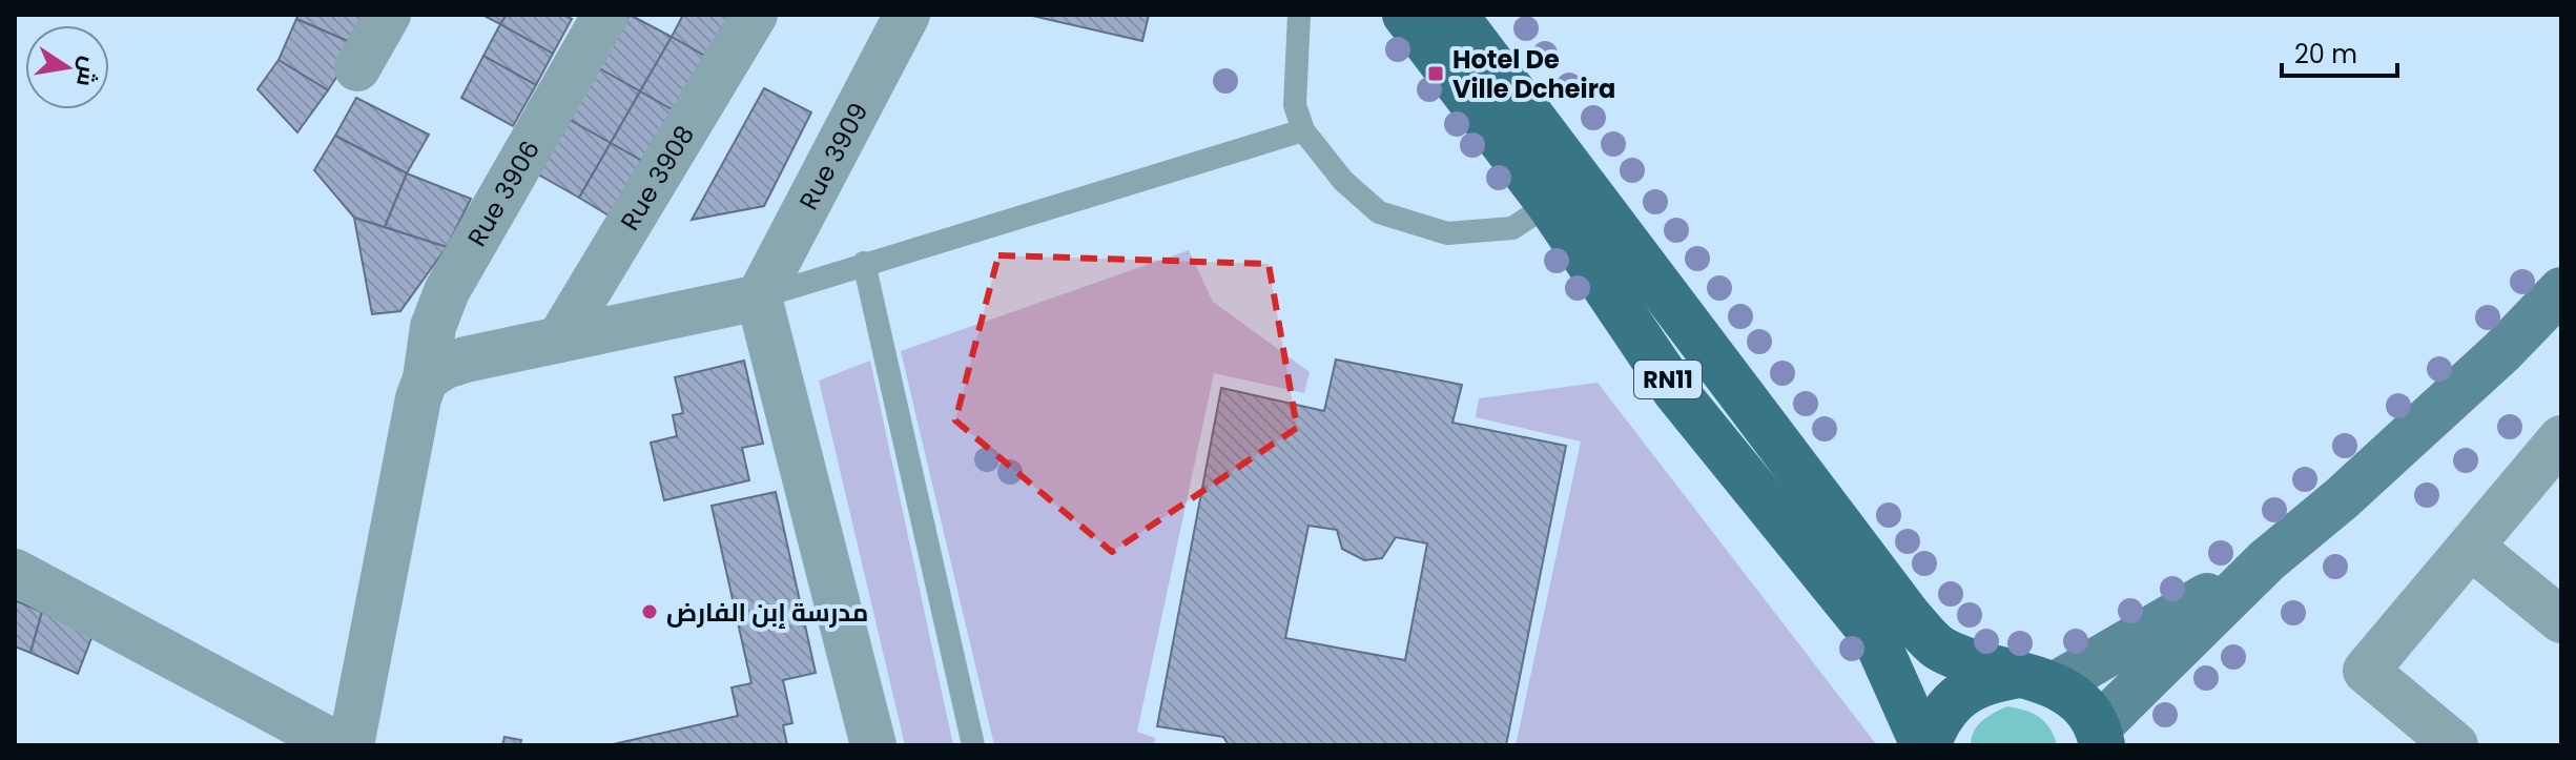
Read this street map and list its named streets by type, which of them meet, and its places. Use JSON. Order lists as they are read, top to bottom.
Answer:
{
  "streets": {
    "main road": ["RN11"],
    "street": ["Rue 3909", "Rue 3908", "Rue 3906"]
  },
  "places": {
    "transit": ["Hotel De Ville Dcheira"],
    "other": ["مدرسة إبن الفارض"]
  },
  "scale_bar": "20 m",
  "north": "right"
}
